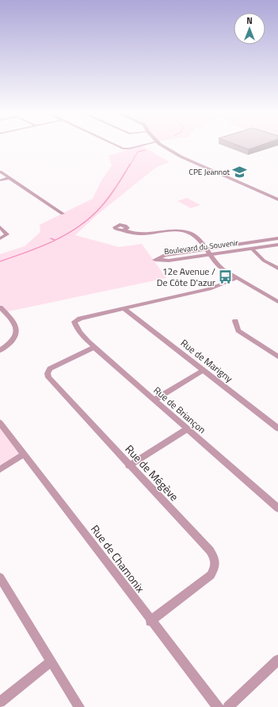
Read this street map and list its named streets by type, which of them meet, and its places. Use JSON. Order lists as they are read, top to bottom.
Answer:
{
  "streets": {
    "street": [
      "Boulevard du Souvenir",
      "Rue de Marigny",
      "Rue de Briançon",
      "Rue de Mégève",
      "Rue de Chamonix"
    ]
  },
  "crossings": [
    ["Rue de Marigny", "Rue de Briançon"],
    ["Rue de Briançon", "Rue de Mégève"],
    ["Rue de Mégève", "Rue de Chamonix"]
  ],
  "places": {
    "school or university": ["CPE Jeannot"],
    "bus stop": ["12e Avenue / De Côte D'azur"]
  },
  "north": "top"
}
